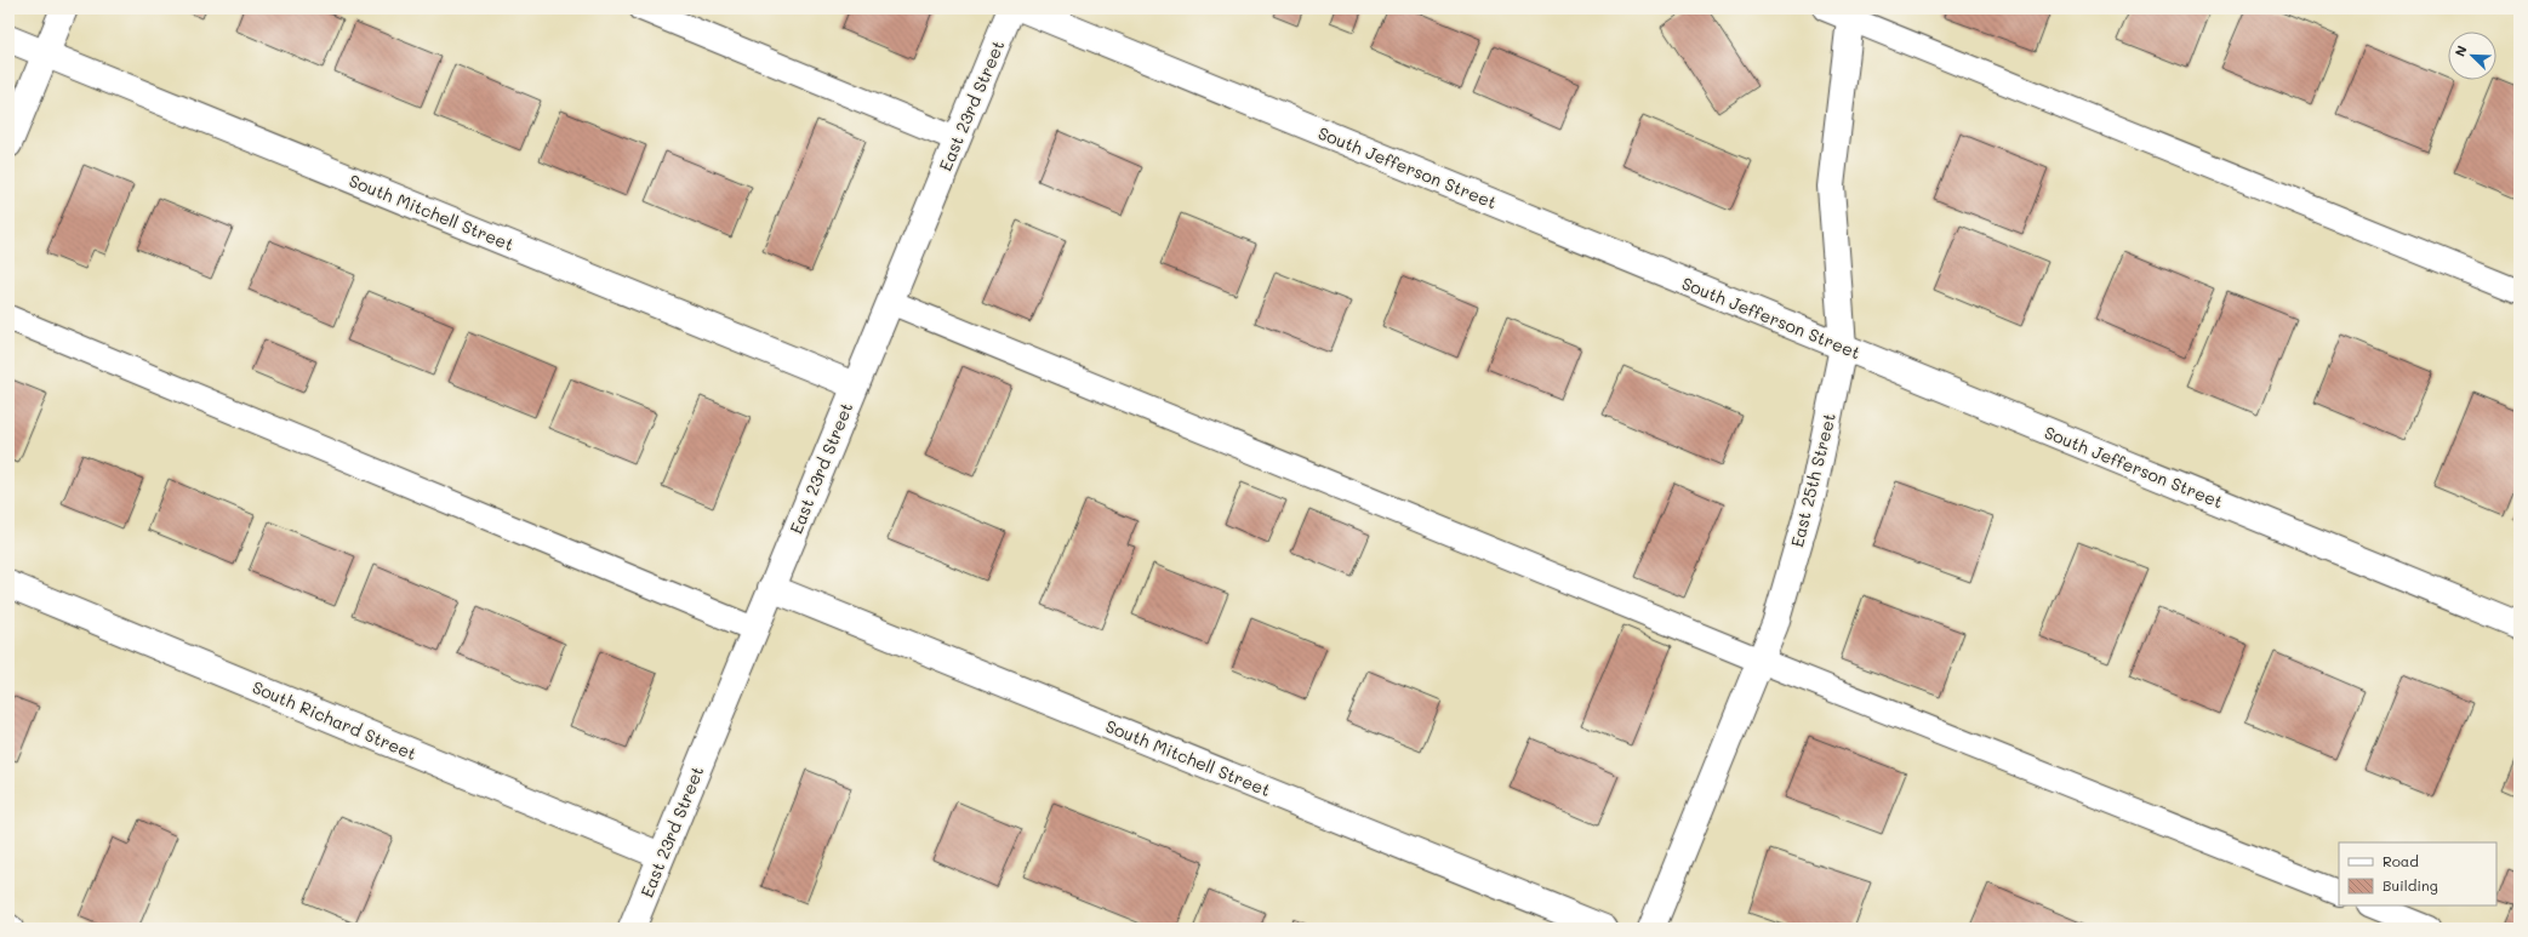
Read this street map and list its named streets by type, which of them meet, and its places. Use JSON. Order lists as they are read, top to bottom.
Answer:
{
  "streets": {
    "street": [
      "East 23rd Street",
      "South Jefferson Street",
      "South Mitchell Street",
      "East 25th Street",
      "South Richard Street"
    ]
  },
  "crossings": [
    ["East 23rd Street", "South Mitchell Street"],
    ["East 23rd Street", "South Richard Street"],
    ["South Jefferson Street", "East 25th Street"]
  ],
  "legend": ["Road", "Building"],
  "north": "top left"
}
